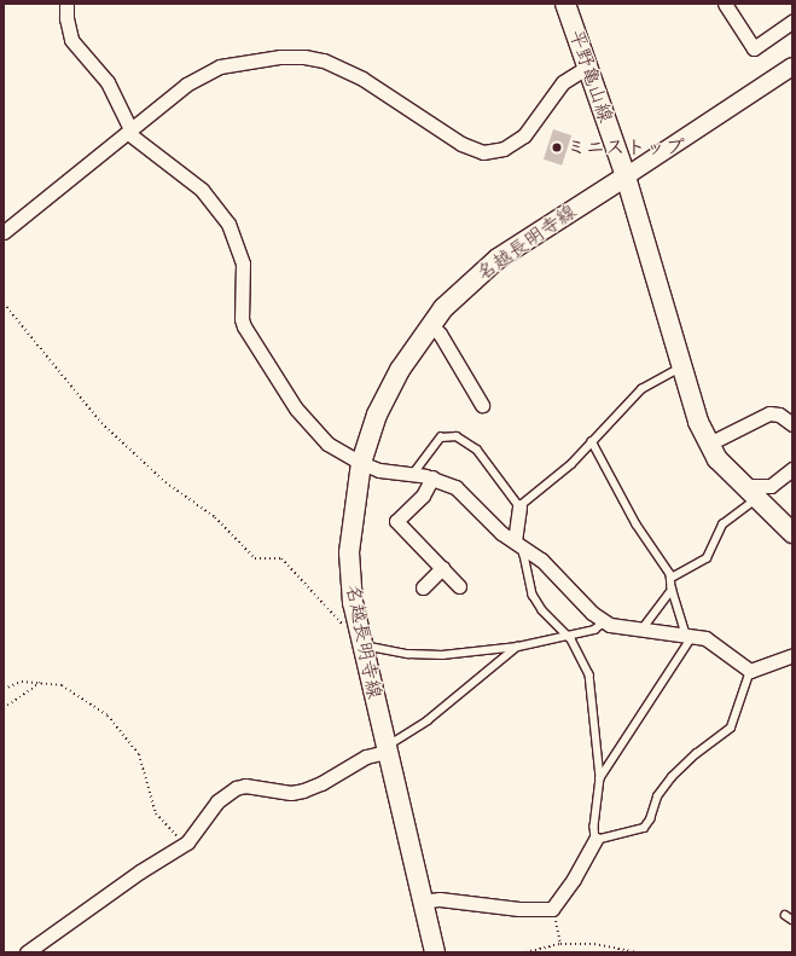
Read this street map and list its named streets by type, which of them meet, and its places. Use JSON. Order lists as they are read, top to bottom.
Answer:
{
  "streets": {
    "main road": ["平野亀山線", "名越長明寺線"]
  },
  "crossings": [
    ["平野亀山線", "名越長明寺線"]
  ],
  "places": ["ミニストップ"]
}
